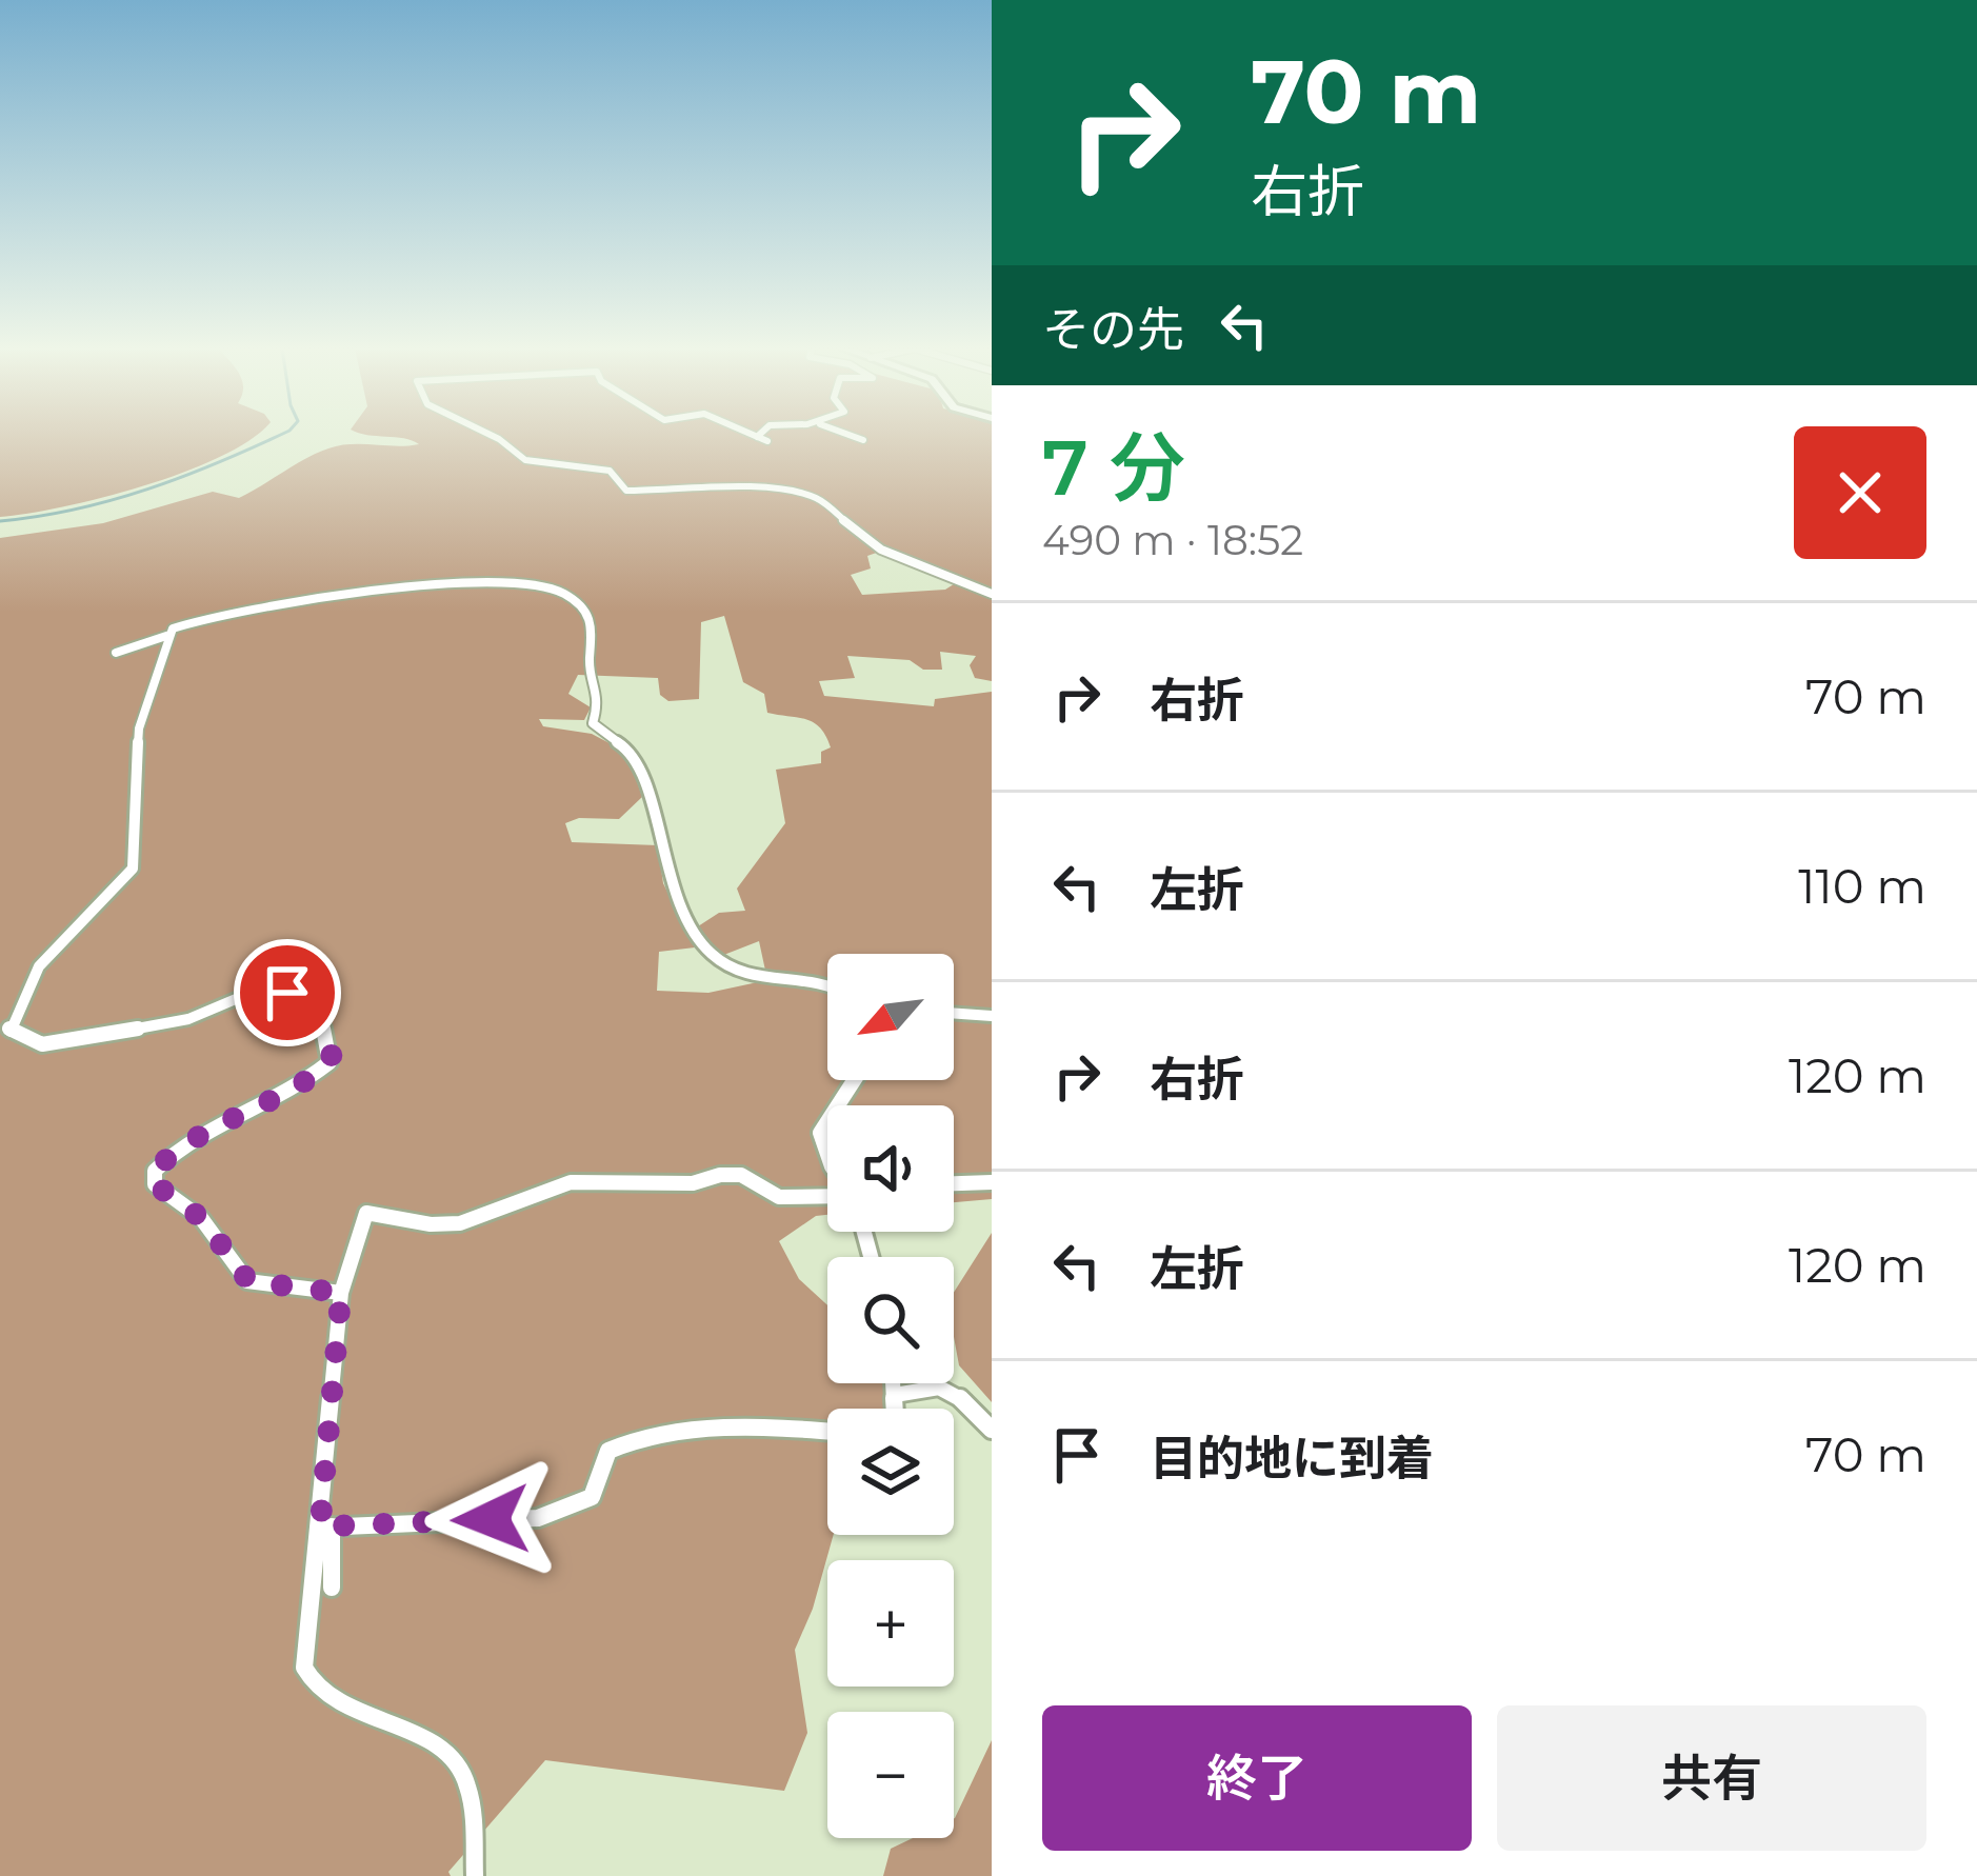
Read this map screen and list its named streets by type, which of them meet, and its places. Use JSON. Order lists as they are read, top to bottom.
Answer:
{
  "north": "bottom left",
  "page": {
    "turn": ["70 m", "右折"],
    "then": "その先",
    "heading": ["7 分", "490 m · 18:52"],
    "list": [
      {
        "name": "右折",
        "value": "70 m"
      },
      {
        "name": "左折",
        "value": "110 m"
      },
      {
        "name": "右折",
        "value": "120 m"
      },
      {
        "name": "左折",
        "value": "120 m"
      },
      {
        "name": "目的地に到着",
        "value": "70 m"
      }
    ],
    "map_buttons": ["+", "−"],
    "buttons": ["終了", "共有"]
  }
}
